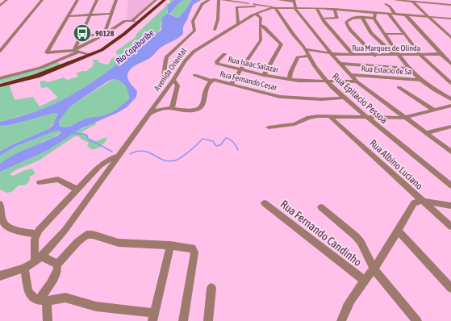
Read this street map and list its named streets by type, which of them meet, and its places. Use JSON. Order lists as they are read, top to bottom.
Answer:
{
  "streets": {
    "street": [
      "Rua Marques de Olinda",
      "Rua Isaac Salazar",
      "Avenida Oriental",
      "Rua Estacio de Sa",
      "Rua Fernando Cesar",
      "Rua Epitacio Pessoa",
      "Rua Albino Luciano",
      "Rua Fernando Candinho"
    ]
  },
  "crossings": [
    ["Rua Marques de Olinda", "Rua Epitacio Pessoa"],
    ["Rua Isaac Salazar", "Rua Epitacio Pessoa"],
    ["Avenida Oriental", "Rua Fernando Cesar"],
    ["Rua Fernando Cesar", "Rua Epitacio Pessoa"]
  ],
  "water": ["Rio Capibaribe"],
  "places": {
    "bus stop": ["90128"]
  }
}
